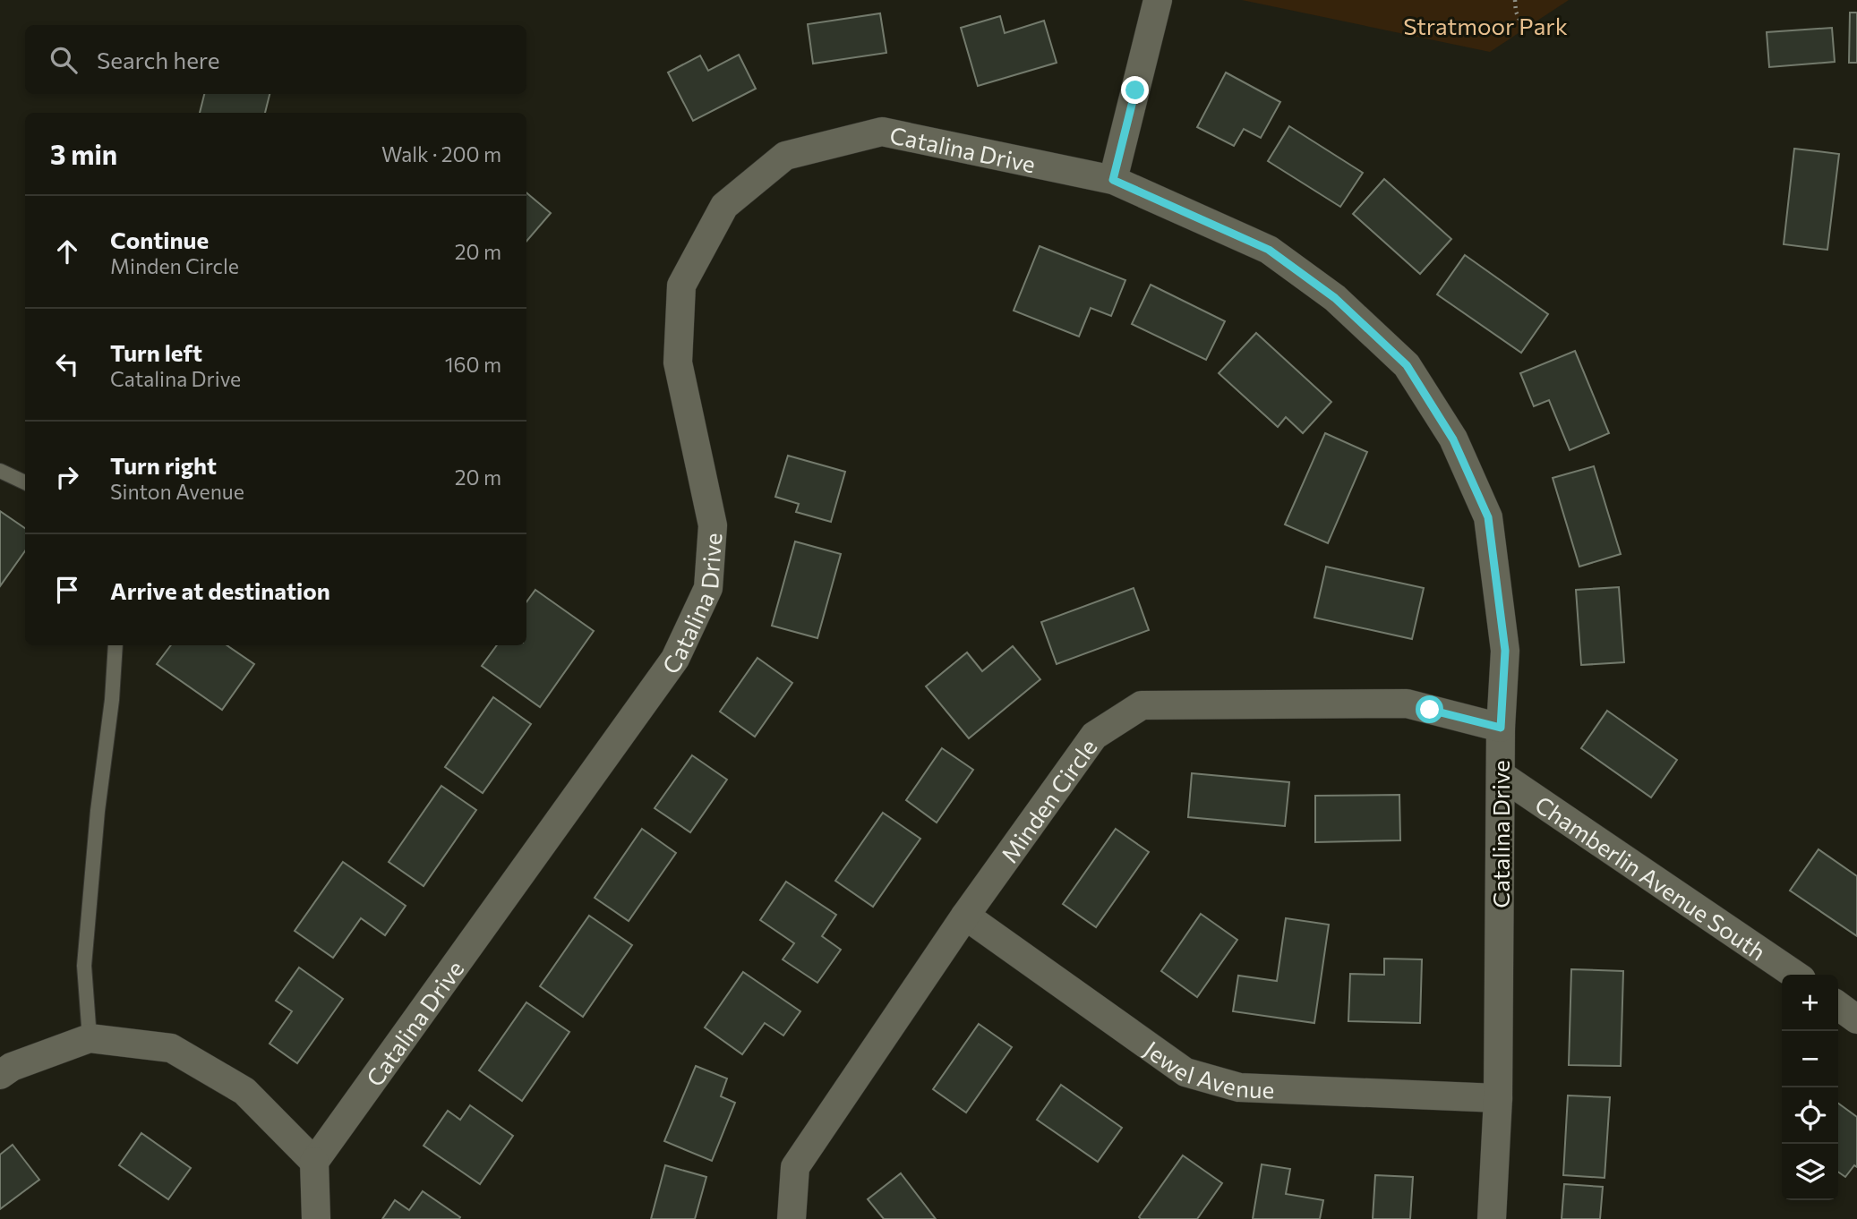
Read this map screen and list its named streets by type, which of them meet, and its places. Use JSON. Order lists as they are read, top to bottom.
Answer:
{
  "streets": {
    "street": [
      "Catalina Drive",
      "Minden Circle",
      "Chamberlin Avenue South",
      "Jewel Avenue"
    ]
  },
  "crossings": [
    ["Catalina Drive", "Minden Circle"],
    ["Catalina Drive", "Chamberlin Avenue South"],
    ["Catalina Drive", "Jewel Avenue"],
    ["Minden Circle", "Jewel Avenue"]
  ],
  "parks": ["Stratmoor Park"],
  "page": {
    "search": "Search here",
    "heading": ["3 min", "Walk · 200 m"],
    "list": [
      ["Continue", "Minden Circle", "20 m"],
      ["Turn left", "Catalina Drive", "160 m"],
      ["Turn right", "Sinton Avenue", "20 m"],
      "Arrive at destination"
    ],
    "map_buttons": ["+", "−"]
  }
}
